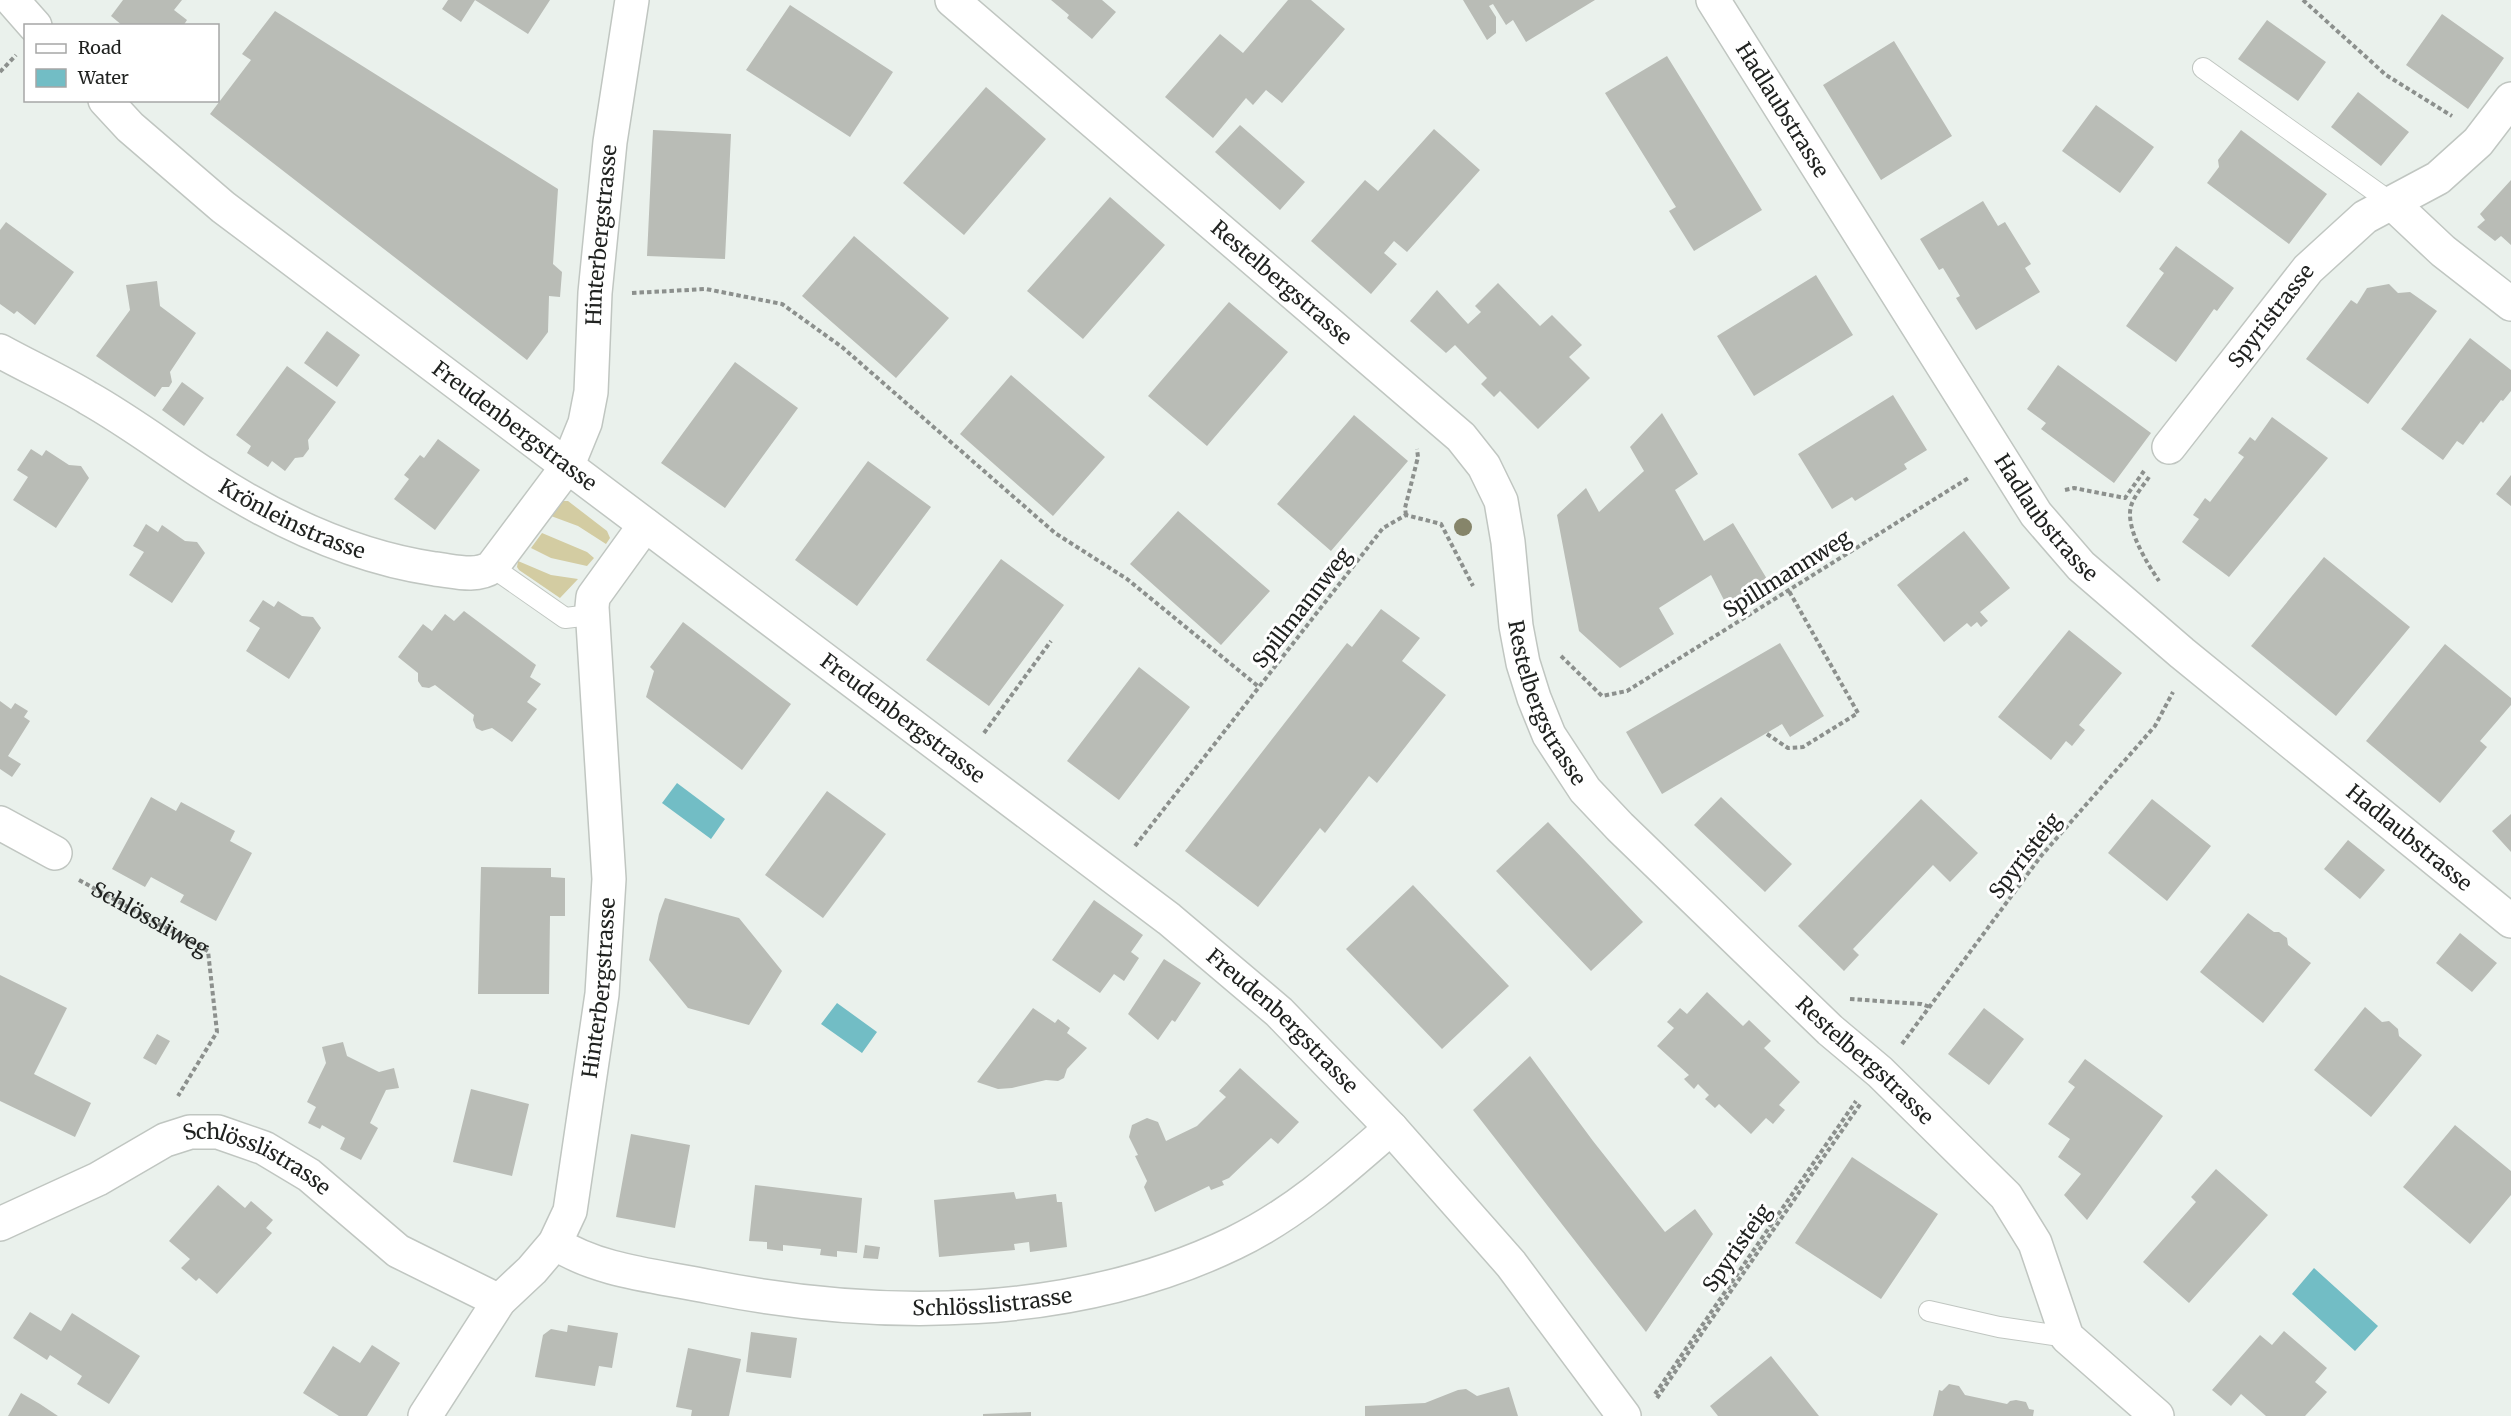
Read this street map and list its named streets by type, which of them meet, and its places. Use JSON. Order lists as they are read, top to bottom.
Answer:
{
  "streets": {
    "street": [
      "Hadlaubstrasse",
      "Hinterbergstrasse",
      "Restelbergstrasse",
      "Spyristrasse",
      "Freudenbergstrasse",
      "Krönleinstrasse",
      "Schlösslistrasse"
    ],
    "path": ["Spillmannweg", "Spyristeig", "Schlössliweg"]
  },
  "crossings": [
    ["Hinterbergstrasse", "Freudenbergstrasse"],
    ["Hinterbergstrasse", "Schlösslistrasse"],
    ["Freudenbergstrasse", "Schlösslistrasse"],
    ["Schlössliweg", "Schlösslistrasse"]
  ],
  "legend": ["Road", "Water"]
}
